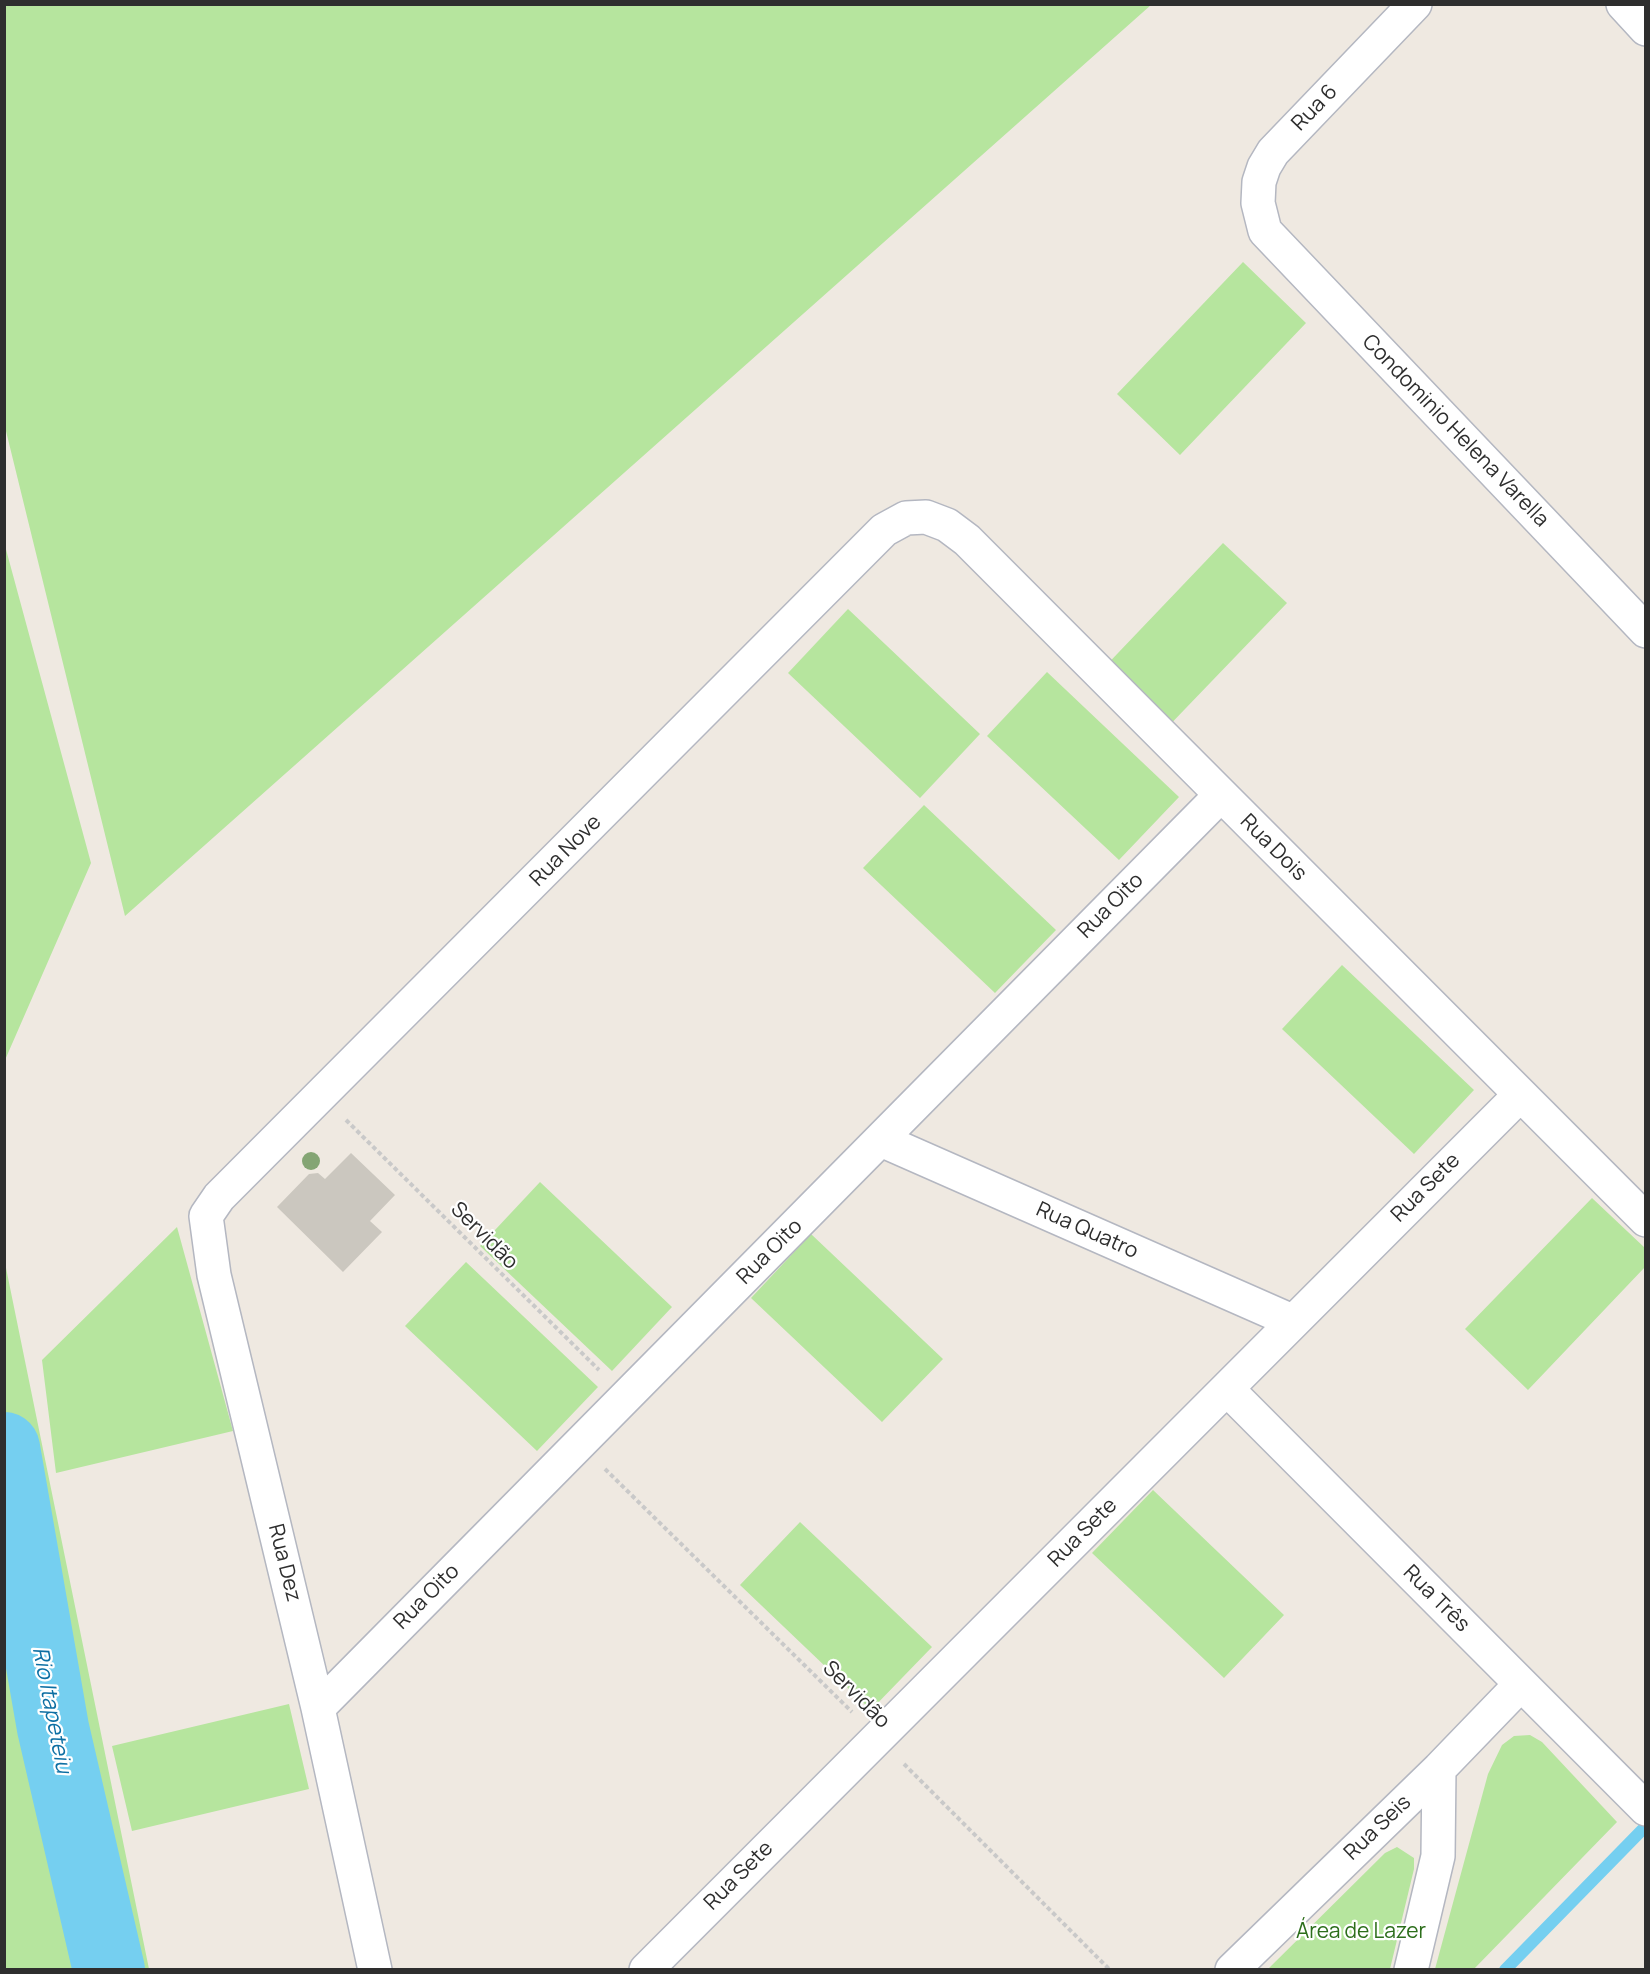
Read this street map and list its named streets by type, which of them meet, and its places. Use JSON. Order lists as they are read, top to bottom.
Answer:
{
  "streets": {
    "street": [
      "Rua 6",
      "Condominio Helena Varella",
      "Rua Dois",
      "Rua Nove",
      "Rua Oito",
      "Rua Sete",
      "Rua Quatro",
      "Rua Dez",
      "Rua Três",
      "Rua Seis"
    ],
    "path": ["Servidão"]
  },
  "crossings": [
    ["Rua 6", "Condominio Helena Varella"],
    ["Rua Dois", "Rua Nove"],
    ["Rua Dois", "Rua Oito"],
    ["Rua Dois", "Rua Sete"],
    ["Rua Nove", "Servidão"],
    ["Rua Nove", "Rua Dez"],
    ["Rua Oito", "Rua Quatro"],
    ["Rua Oito", "Servidão"],
    ["Rua Oito", "Rua Dez"],
    ["Rua Sete", "Rua Quatro"],
    ["Rua Sete", "Servidão"],
    ["Rua Sete", "Rua Três"],
    ["Rua Três", "Rua Seis"]
  ],
  "water": ["Rio Itapeteiu"],
  "parks": ["Área de Lazer"]
}
